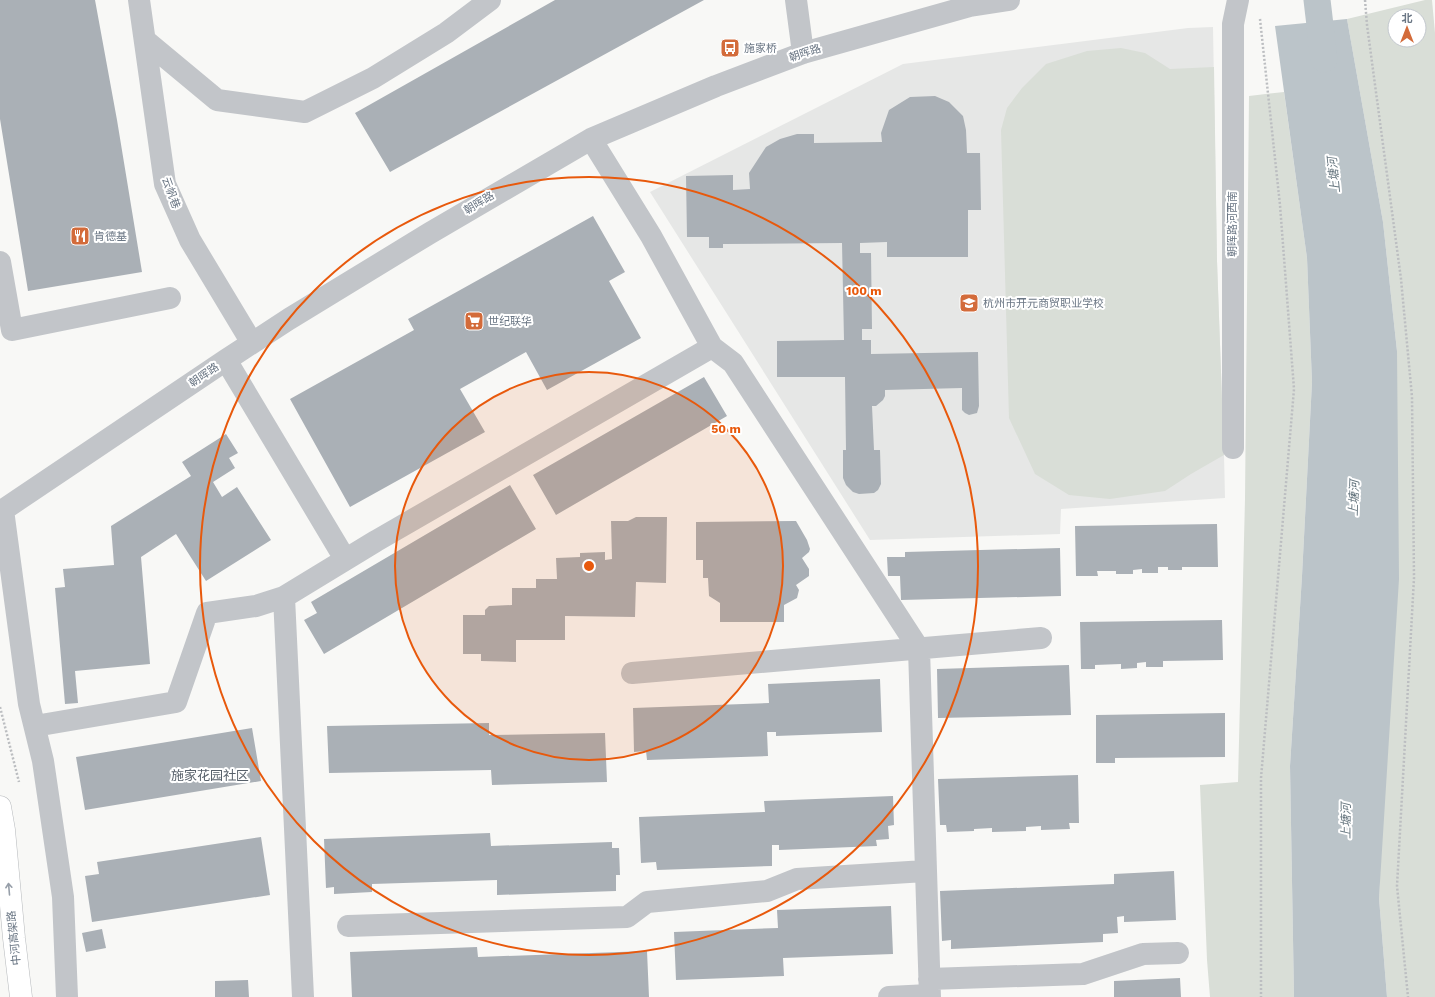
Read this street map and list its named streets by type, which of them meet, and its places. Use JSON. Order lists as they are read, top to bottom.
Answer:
{
  "streets": {
    "highway": ["中河高架路"],
    "street": ["朝晖路", "云帆巷", "朝晖路河西南"]
  },
  "crossings": [
    ["朝晖路", "云帆巷"]
  ],
  "one_way": ["中河高架路"],
  "districts": ["施家花园社区"],
  "water": ["上塘河"],
  "places": {
    "bus stop": ["施家桥"],
    "restaurant": ["肯德基"],
    "school or university": ["杭州市开元商贸职业学校"],
    "supermarket": ["世纪联华"]
  },
  "north": "top",
  "rings": ["100 m", "50 m"]
}
